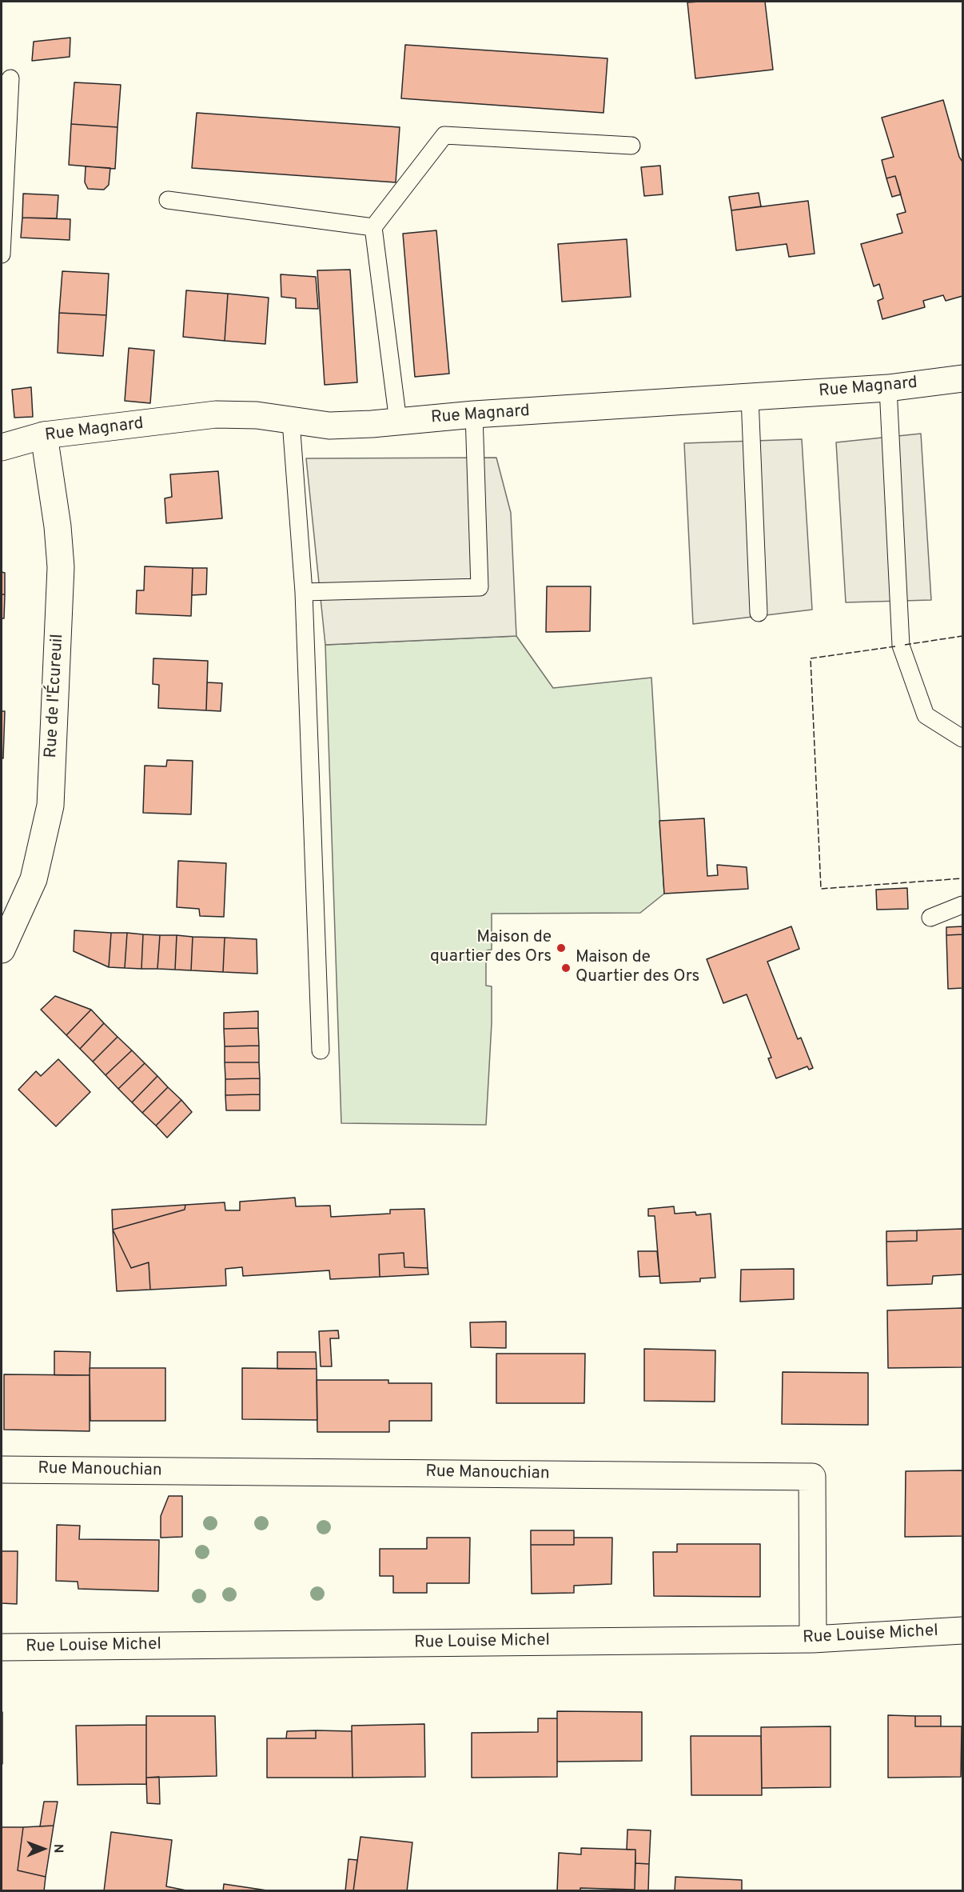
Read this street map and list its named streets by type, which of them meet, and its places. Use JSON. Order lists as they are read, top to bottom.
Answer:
{
  "streets": {
    "street": [
      "Rue Magnard",
      "Rue de l'Écureuil",
      "Rue Manouchian",
      "Rue Louise Michel"
    ]
  },
  "crossings": [
    ["Rue Magnard", "Rue de l'Écureuil"],
    ["Rue Manouchian", "Rue Louise Michel"]
  ],
  "places": ["Maison de quartier des Ors", "Maison de Quartier des Ors"],
  "north": "right"
}
